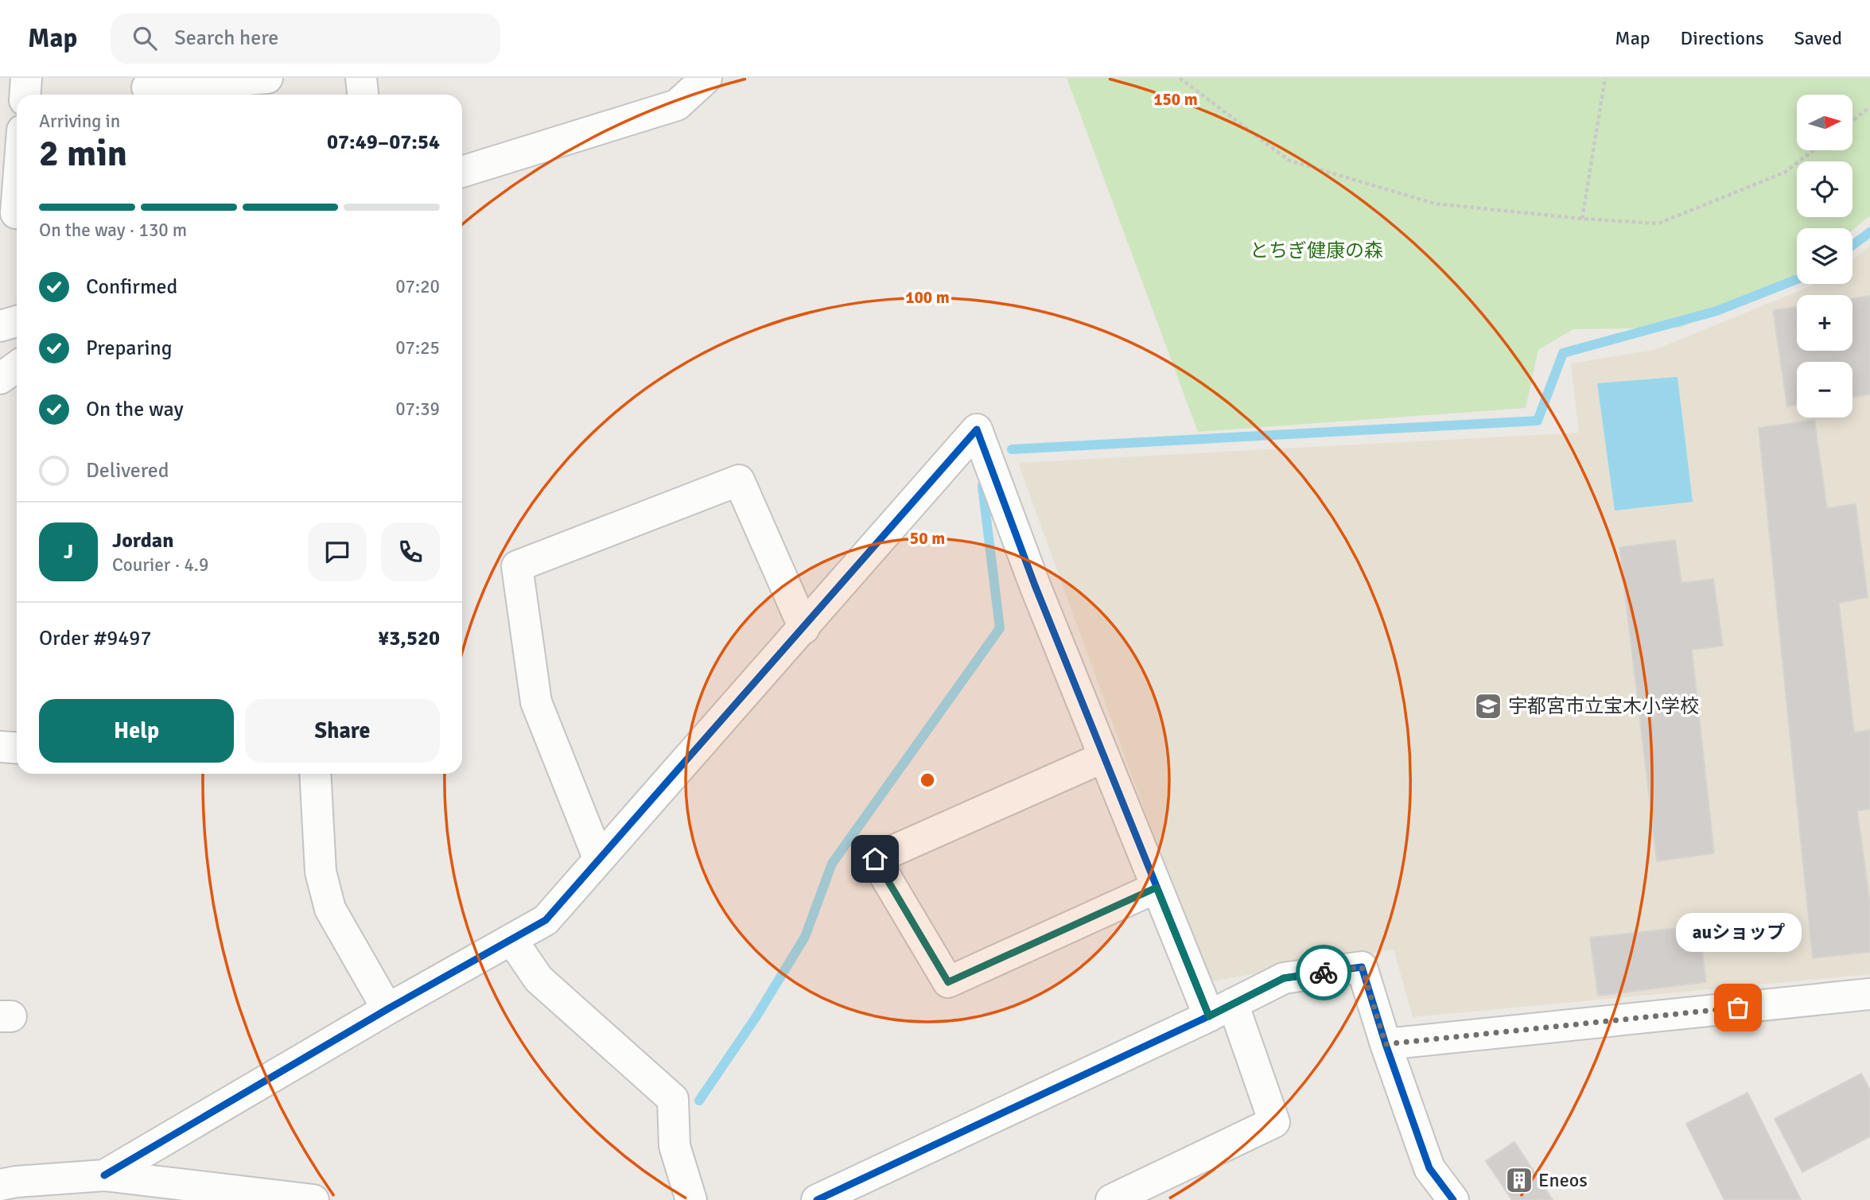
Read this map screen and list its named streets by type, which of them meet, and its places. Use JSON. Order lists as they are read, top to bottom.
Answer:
{
  "parks": ["とちぎ健康の森"],
  "places": {
    "school or university": ["宇都宮市立宝木小学校"],
    "other": ["auショップ"],
    "building": ["Eneos"]
  },
  "north": "right",
  "page": {
    "header": "Map",
    "search": "Search here",
    "nav": ["Map", "Directions", "Saved"],
    "map_buttons": ["+", "−"],
    "heading": ["2 min", "Arriving in", "07:49–07:54"],
    "panel": [
      "Jordan",
      "Courier · 4.9",
      "Order #9497",
      "¥3,520"
    ],
    "bar": "On the way · 130 m",
    "list": [
      ["Confirmed", "07:20"],
      ["Preparing", "07:25"],
      ["On the way", "07:39"],
      "Delivered"
    ],
    "round": "J",
    "buttons": ["Help", "Share"],
    "bubble": "auショップ"
  },
  "rings": ["150 m", "100 m", "50 m"]
}
